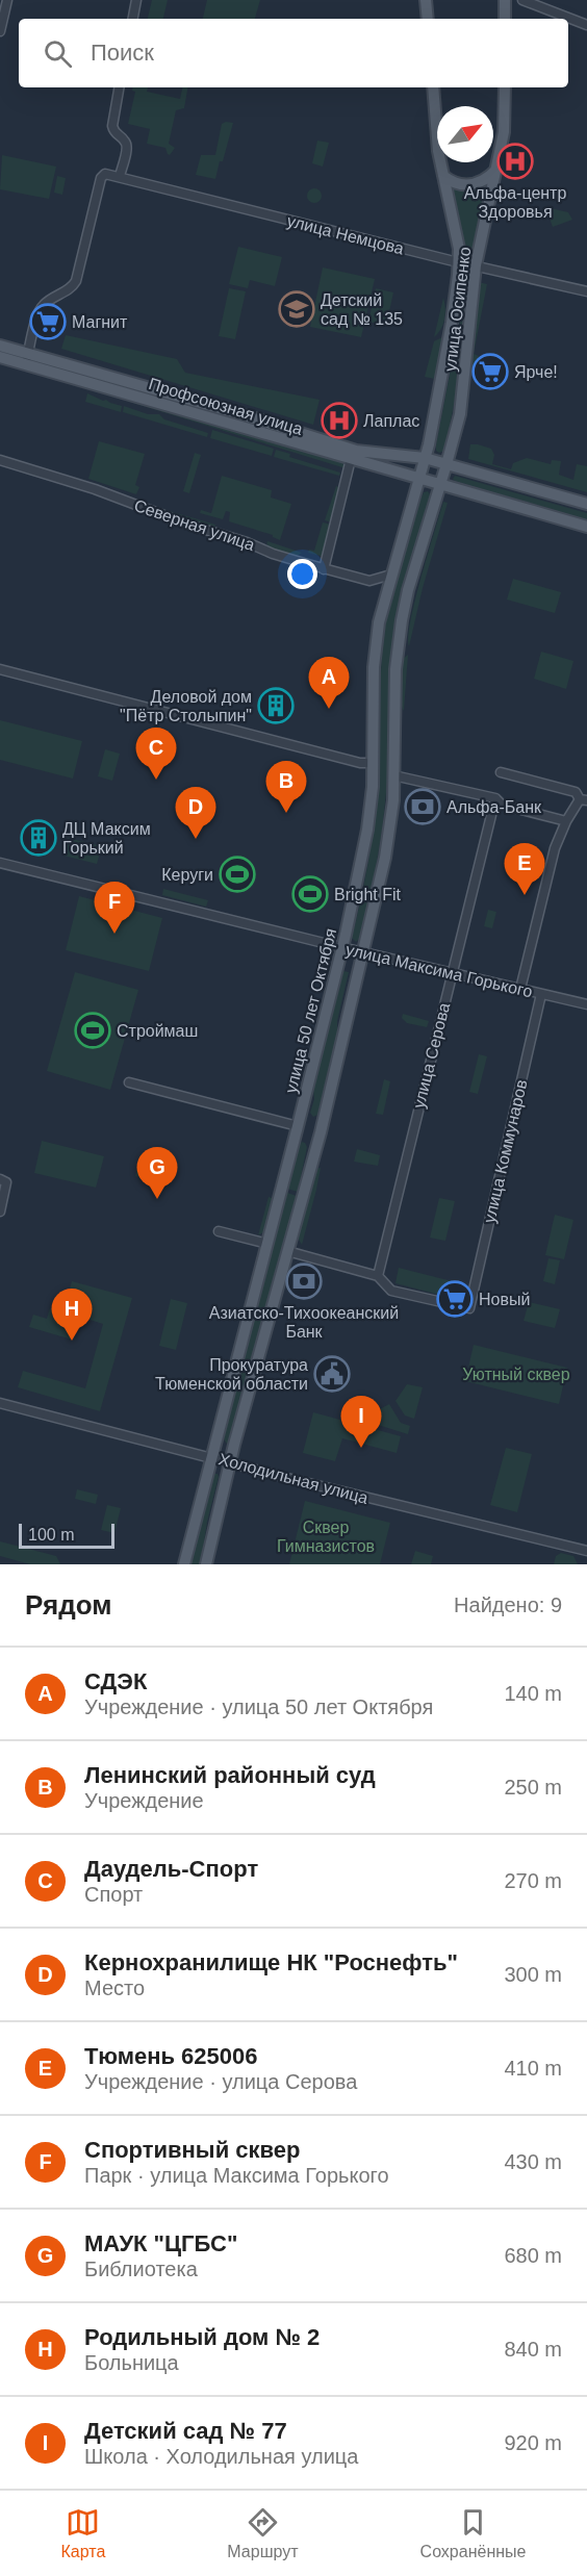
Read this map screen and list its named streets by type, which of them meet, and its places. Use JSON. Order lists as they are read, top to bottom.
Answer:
{
  "streets": {
    "main road": ["улица Осипенко", "Профсоюзная улица", "улица 50 лет Октября"],
    "street": [
      "улица Немцова",
      "Северная улица",
      "улица Максима Горького",
      "улица Серова",
      "улица Коммунаров",
      "Холодильная улица"
    ]
  },
  "crossings": [
    ["улица Немцова", "улица Осипенко"],
    ["улица Немцова", "Профсоюзная улица"],
    ["улица Немцова", "улица 50 лет Октября"],
    ["улица Осипенко", "Профсоюзная улица"],
    ["Профсоюзная улица", "улица 50 лет Октября"],
    ["Северная улица", "улица 50 лет Октября"],
    ["улица Максима Горького", "улица 50 лет Октября"],
    ["улица Максима Горького", "улица Серова"],
    ["улица Максима Горького", "улица Коммунаров"],
    ["улица 50 лет Октября", "Холодильная улица"],
    ["улица Серова", "улица Коммунаров"]
  ],
  "parks": ["Уютный сквер", "Сквер Гимназистов"],
  "places": {
    "hospital": ["Альфа-центр Здоровья", "Лаплас"],
    "school or university": ["Детский сад № 135"],
    "supermarket": ["Магнит", "Ярче!", "Новый"],
    "building": ["Деловой дом \"Пётр Столыпин\"", "ДЦ Максим Горький"],
    "bank": ["Альфа-Банк", "Азиатско-Тихоокеанский Банк"],
    "sports": ["Керуги", "Bright Fit", "Строймаш"],
    "public building": ["Прокуратура Тюменской области"]
  },
  "scale_bar": "100 m",
  "north": "top right",
  "page": {
    "search": "Поиск",
    "pins": [
      "A",
      "C",
      "B",
      "D",
      "E",
      "F",
      "G",
      "H",
      "I"
    ],
    "scale": "100 m",
    "heading": ["Рядом", "Найдено: 9"],
    "list": [
      {
        "mark": "A",
        "name": "СДЭК",
        "note": "Учреждение · улица 50 лет Октября",
        "value": "140 m"
      },
      {
        "mark": "B",
        "name": "Ленинский районный суд",
        "note": "Учреждение",
        "value": "250 m"
      },
      {
        "mark": "C",
        "name": "Даудель-Спорт",
        "note": "Спорт",
        "value": "270 m"
      },
      {
        "mark": "D",
        "name": "Кернохранилище НК \"Роснефть\"",
        "note": "Место",
        "value": "300 m"
      },
      {
        "mark": "E",
        "name": "Тюмень 625006",
        "note": "Учреждение · улица Серова",
        "value": "410 m"
      },
      {
        "mark": "F",
        "name": "Спортивный сквер",
        "note": "Парк · улица Максима Горького",
        "value": "430 m"
      },
      {
        "mark": "G",
        "name": "МАУК \"ЦГБС\"",
        "note": "Библиотека",
        "value": "680 m"
      },
      {
        "mark": "H",
        "name": "Родильный дом № 2",
        "note": "Больница",
        "value": "840 m"
      },
      {
        "mark": "I",
        "name": "Детский сад № 77",
        "note": "Школа · Холодильная улица",
        "value": "920 m"
      }
    ],
    "nav": ["Карта", "Маршрут", "Сохранённые"]
  }
}
